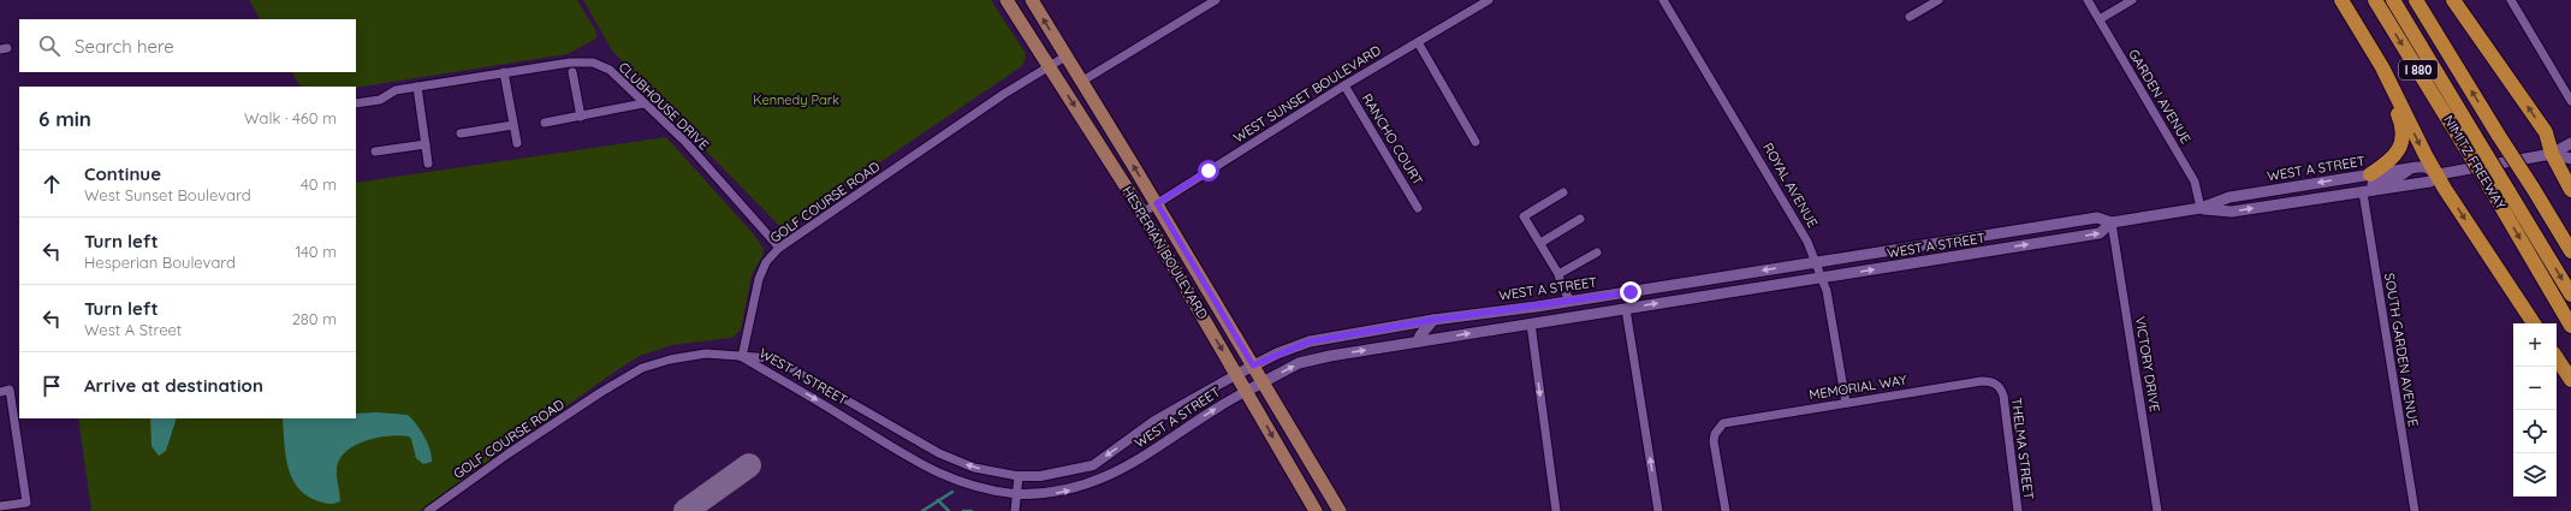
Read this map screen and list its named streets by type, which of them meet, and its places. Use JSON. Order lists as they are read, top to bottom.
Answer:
{
  "streets": {
    "highway": ["I 880", "NIMITZ FREEWAY"],
    "main road": ["WEST A STREET", "HESPERIAN BOULEVARD"],
    "street": [
      "WEST SUNSET BOULEVARD",
      "GARDEN AVENUE",
      "CLUBHOUSE DRIVE",
      "RANCHO COURT",
      "ROYAL AVENUE",
      "GOLF COURSE ROAD",
      "SOUTH GARDEN AVENUE",
      "VICTORY DRIVE",
      "MEMORIAL WAY",
      "THELMA STREET"
    ]
  },
  "crossings": [
    ["I 880", "NIMITZ FREEWAY"],
    ["WEST SUNSET BOULEVARD", "RANCHO COURT"],
    ["WEST SUNSET BOULEVARD", "HESPERIAN BOULEVARD"],
    ["GARDEN AVENUE", "WEST A STREET"],
    ["CLUBHOUSE DRIVE", "GOLF COURSE ROAD"],
    ["WEST A STREET", "ROYAL AVENUE"],
    ["WEST A STREET", "GOLF COURSE ROAD"],
    ["WEST A STREET", "HESPERIAN BOULEVARD"],
    ["WEST A STREET", "SOUTH GARDEN AVENUE"],
    ["WEST A STREET", "VICTORY DRIVE"],
    ["ROYAL AVENUE", "MEMORIAL WAY"],
    ["GOLF COURSE ROAD", "HESPERIAN BOULEVARD"],
    ["MEMORIAL WAY", "THELMA STREET"]
  ],
  "parks": ["Kennedy Park"],
  "page": {
    "search": "Search here",
    "heading": ["6 min", "Walk · 460 m"],
    "list": [
      ["Continue", "West Sunset Boulevard", "40 m"],
      ["Turn left", "Hesperian Boulevard", "140 m"],
      ["Turn left", "West A Street", "280 m"],
      "Arrive at destination"
    ],
    "map_buttons": ["+", "−"]
  }
}
